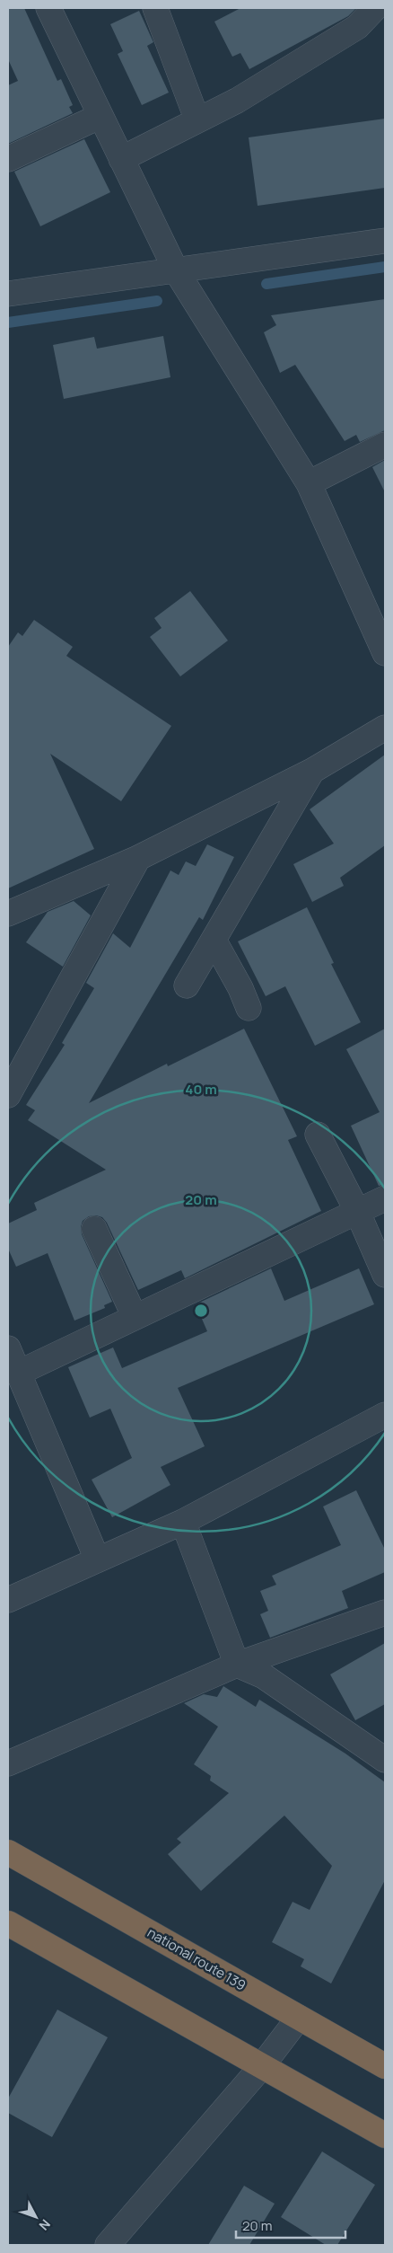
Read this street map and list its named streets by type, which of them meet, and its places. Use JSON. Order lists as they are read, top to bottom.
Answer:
{
  "streets": {
    "highway": ["national route 139"]
  },
  "scale_bar": "20 m",
  "north": "bottom right",
  "rings": ["40 m", "20 m"]
}
